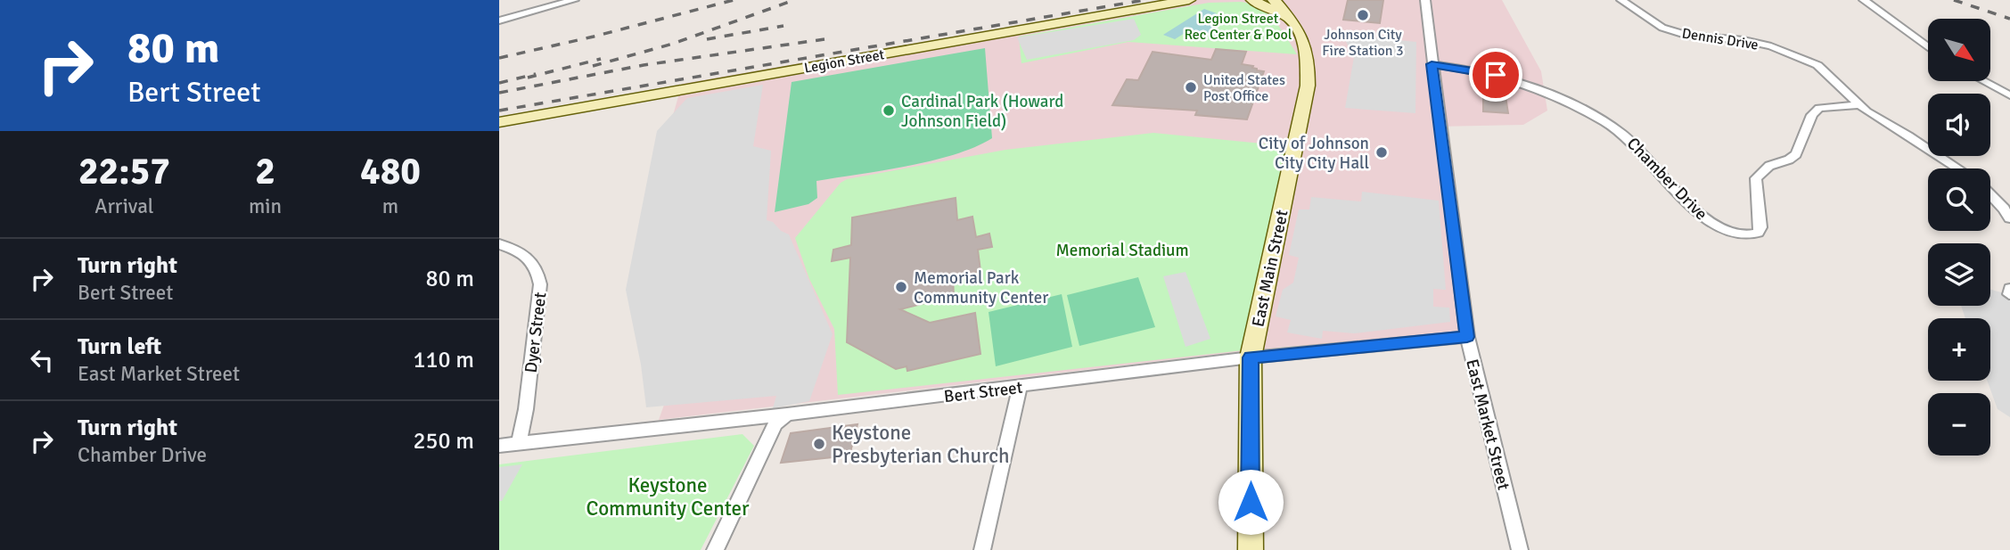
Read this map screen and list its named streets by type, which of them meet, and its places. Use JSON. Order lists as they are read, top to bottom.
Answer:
{
  "streets": {
    "main road": ["Legion Street", "East Main Street"],
    "street": [
      "Dennis Drive",
      "Chamber Drive",
      "Dyer Street",
      "Bert Street",
      "East Market Street"
    ]
  },
  "crossings": [
    ["Dennis Drive", "Chamber Drive"],
    ["Chamber Drive", "East Market Street"],
    ["East Main Street", "Bert Street"],
    ["Dyer Street", "Bert Street"],
    ["Bert Street", "East Market Street"]
  ],
  "parks": ["Legion Street Rec Center & Pool", "Memorial Stadium", "Keystone Community Center"],
  "places": [
    "Johnson City Fire Station 3",
    "United States Post Office",
    "Cardinal Park (Howard Johnson Field)",
    "City of Johnson City City Hall",
    "Memorial Park Community Center",
    "Keystone Presbyterian Church"
  ],
  "north": "bottom right",
  "page": {
    "turn": ["80 m", "Bert Street"],
    "map_buttons": ["+", "−"],
    "eta": [
      "22:57",
      "Arrival",
      "2",
      "min",
      "480",
      "m"
    ],
    "list": [
      {
        "name": "Turn right",
        "note": "Bert Street",
        "value": "80 m"
      },
      {
        "name": "Turn left",
        "note": "East Market Street",
        "value": "110 m"
      },
      {
        "name": "Turn right",
        "note": "Chamber Drive",
        "value": "250 m"
      }
    ]
  }
}
